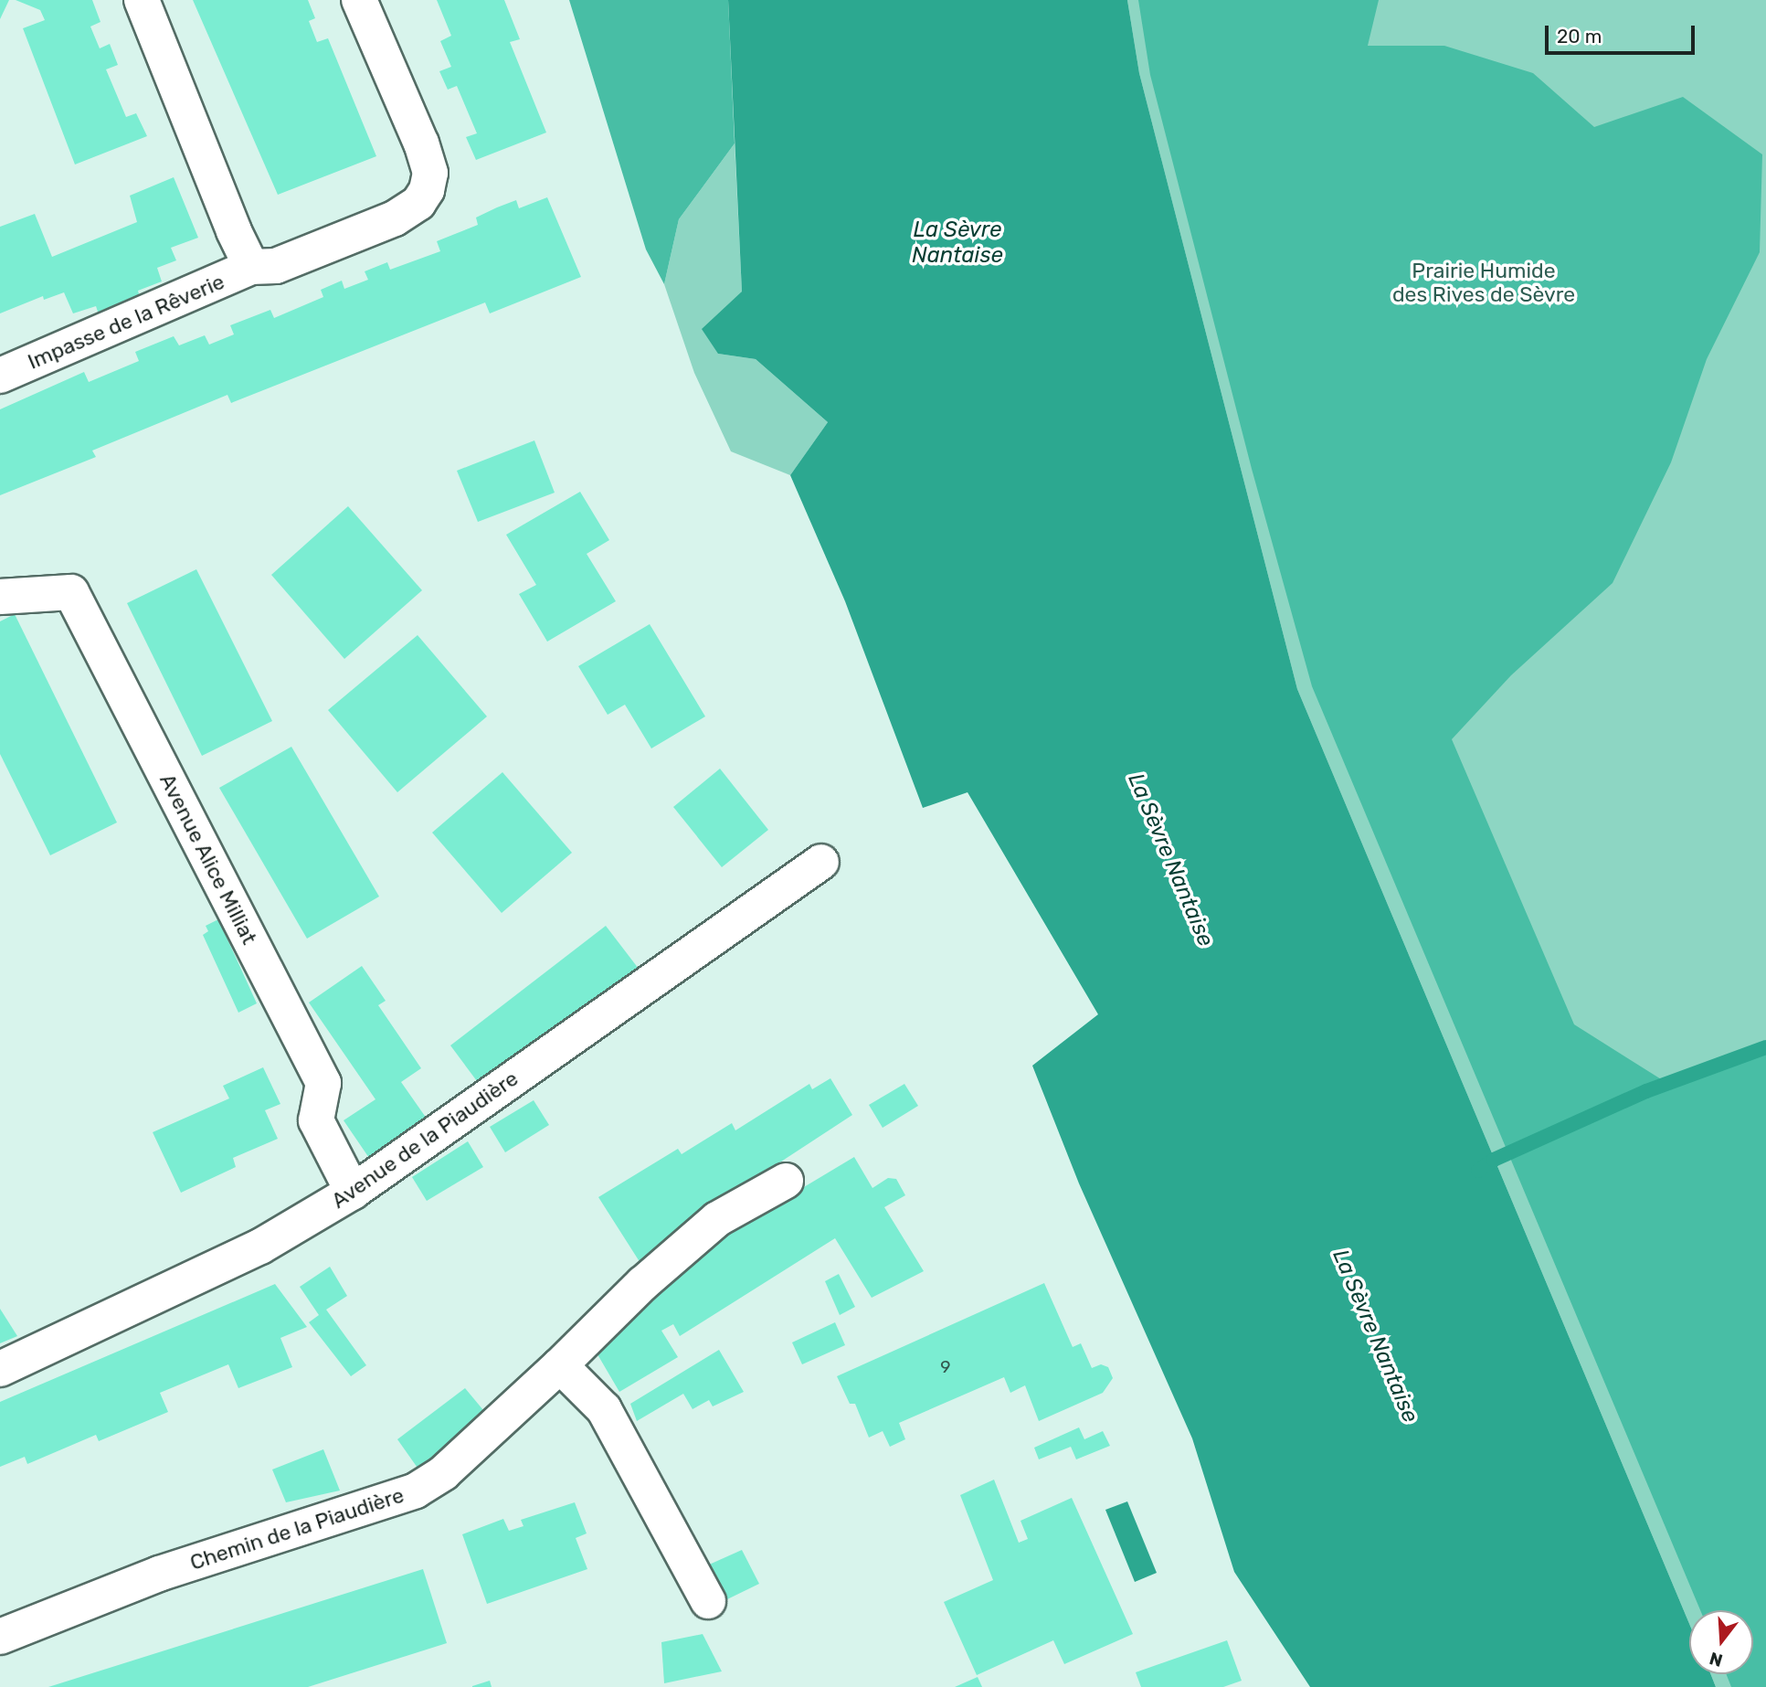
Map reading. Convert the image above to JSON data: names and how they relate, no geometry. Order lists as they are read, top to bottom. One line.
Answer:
{"streets":{"street":["Impasse de la Rêverie","Avenue Alice Milliat","Avenue de la Piaudière","Chemin de la Piaudière"]},"crossings":[["Avenue Alice Milliat","Avenue de la Piaudière"]],"water":["La Sèvre Nantaise"],"parks":["Prairie Humide des Rives de Sèvre"],"house_numbers":["9"],"scale_bar":"20 m","north":"bottom"}
